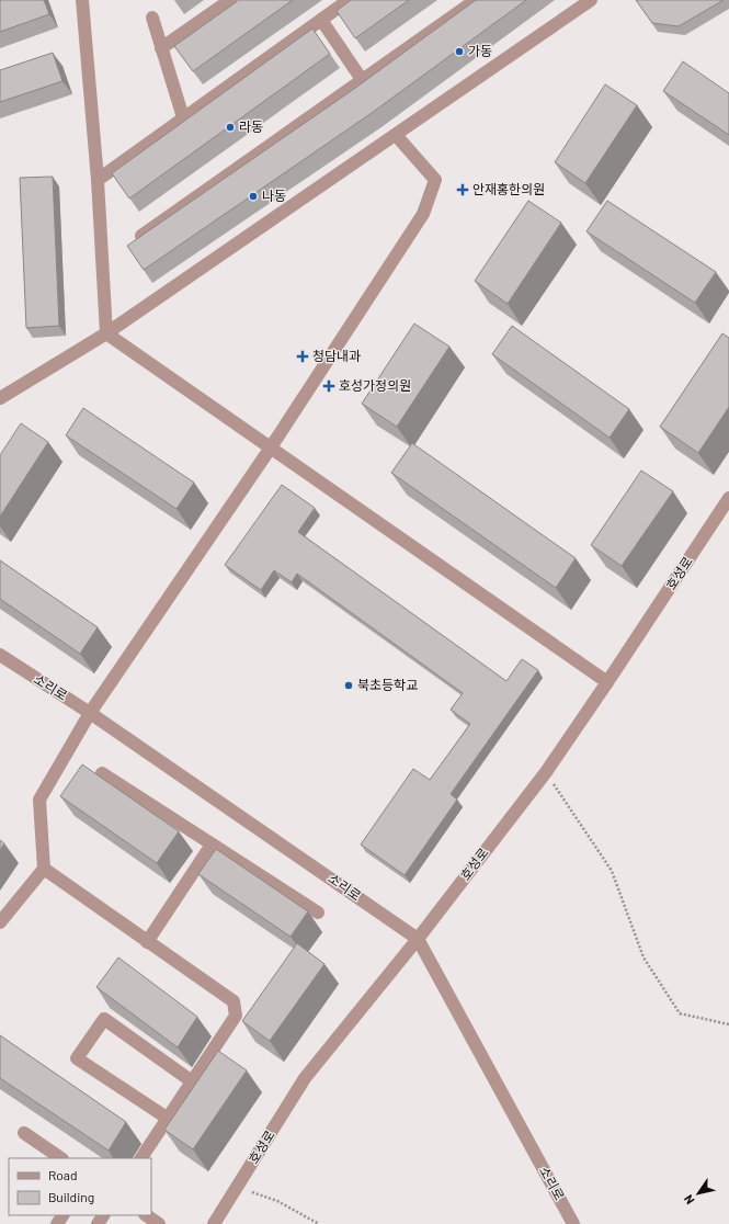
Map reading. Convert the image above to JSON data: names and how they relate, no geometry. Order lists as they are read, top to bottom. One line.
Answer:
{"streets":{"street":["호성로","소리로"]},"crossings":[["호성로","소리로"]],"places":{"other":["가동","라동","나동","북초등학교"],"health":["안재홍한의원","청담내과","호성가정의원"]},"legend":["Road","Building"],"north":"bottom left"}
